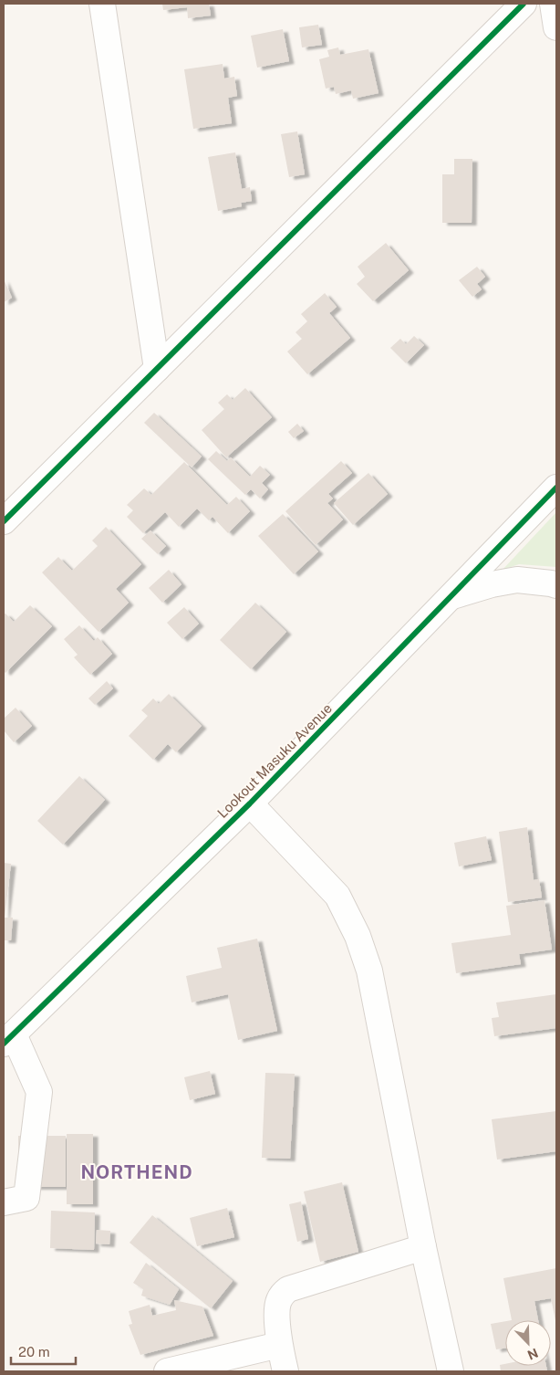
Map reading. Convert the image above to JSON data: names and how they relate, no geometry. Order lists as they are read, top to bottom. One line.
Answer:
{"streets":{"street":["Lookout Masuku Avenue"]},"districts":["NORTHEND"],"scale_bar":"20 m","north":"bottom right"}
